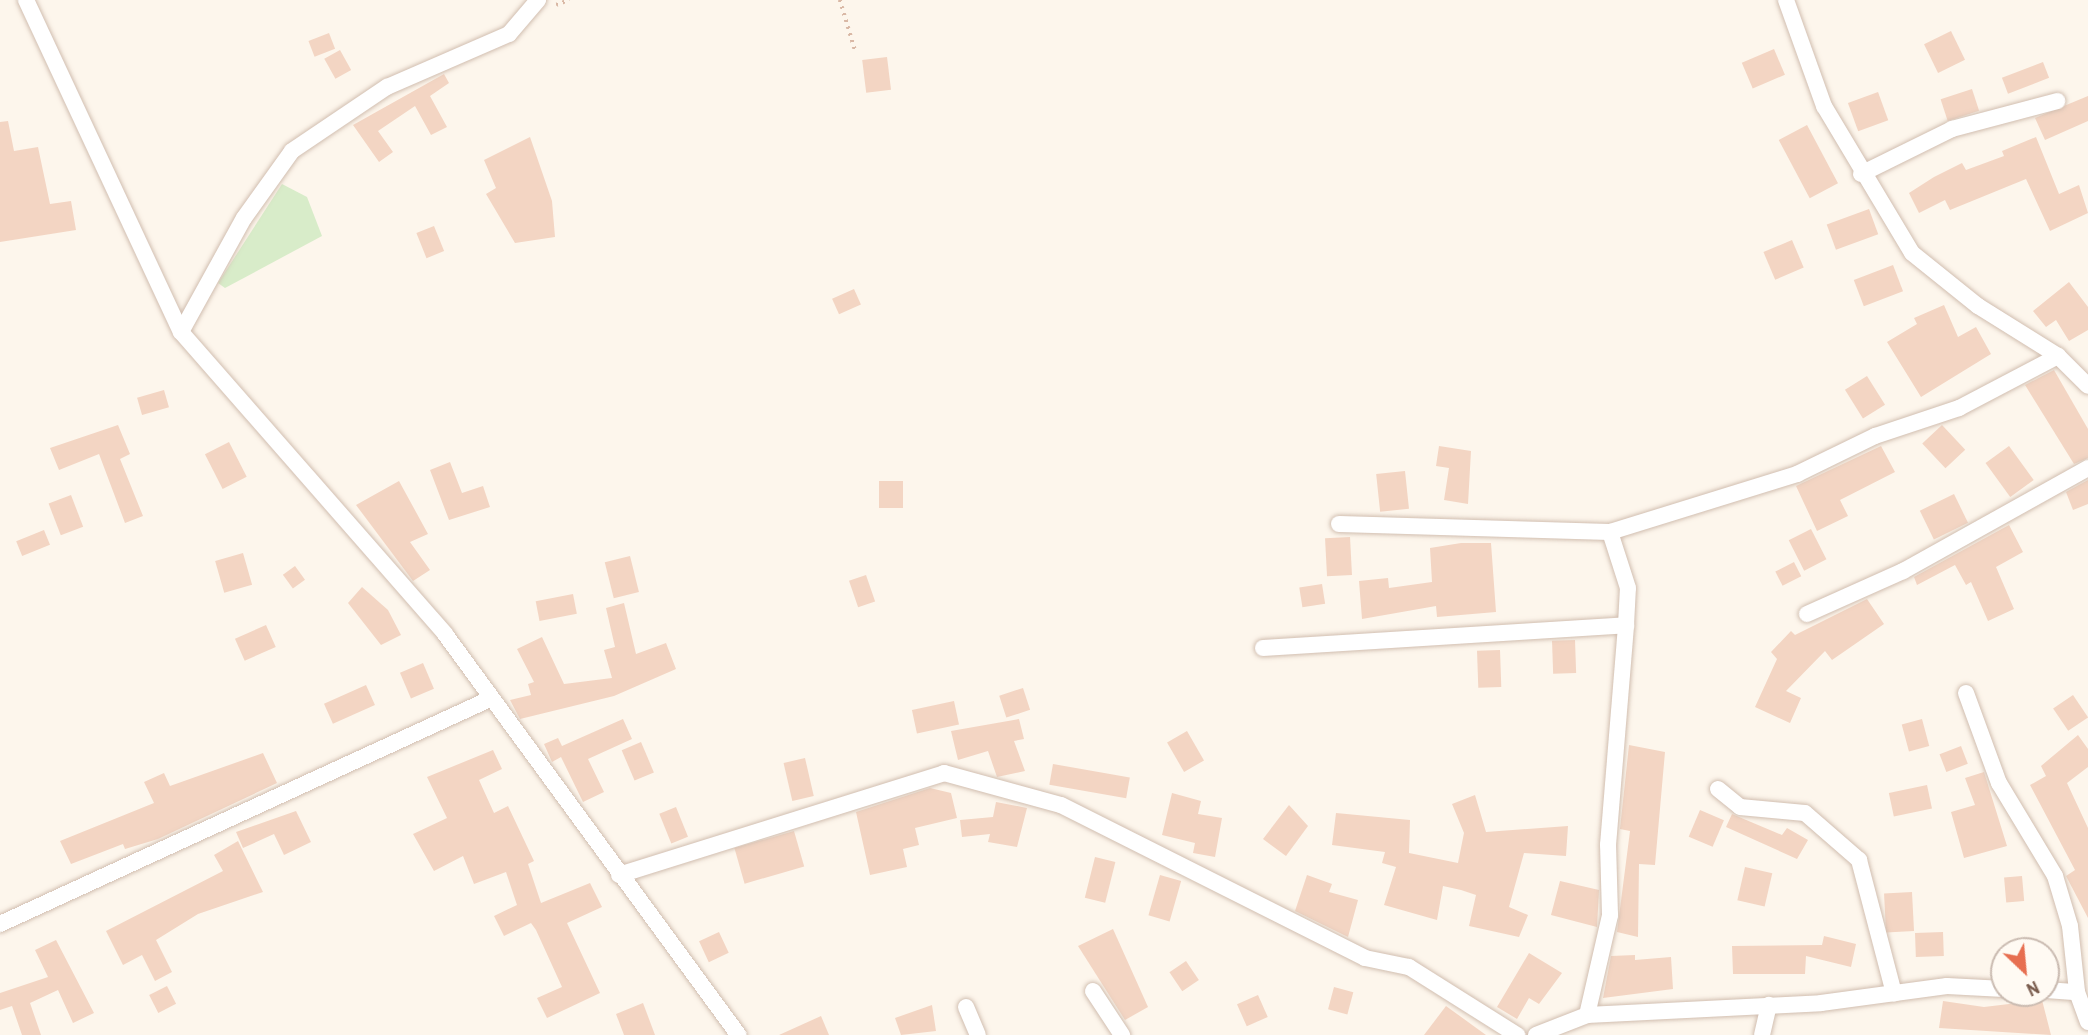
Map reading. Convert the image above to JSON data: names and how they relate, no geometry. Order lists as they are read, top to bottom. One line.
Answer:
{"north":"bottom right"}
